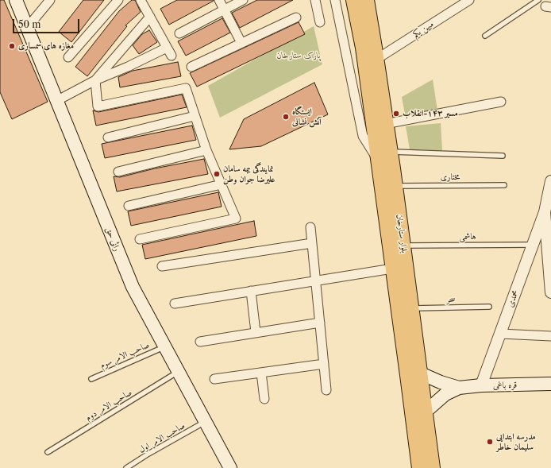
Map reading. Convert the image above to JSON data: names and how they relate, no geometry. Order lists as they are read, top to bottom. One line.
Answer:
{"streets":{"main road":["بلوار ستارخان","راثی حق","قره باغی"],"street":["میهن یکم","محمدی"],"lane":["مختاری","هاشمی","سحر","صاحب الامر سوم","صاحب الامر دوم","صاحب الامر اول"]},"crossings":[["میهن یکم","بلوار ستارخان"],["مختاری","بلوار ستارخان"],["بلوار ستارخان","هاشمی"],["بلوار ستارخان","سحر"],["بلوار ستارخان","قره باغی"],["هاشمی","محمدی"],["راثی حق","صاحب الامر سوم"],["راثی حق","صاحب الامر دوم"],["راثی حق","صاحب الامر اول"],["محمدی","قره باغی"]],"parks":["پارک ستارخان"],"places":["مغازه های سمساری","مسیر ۱۴۳-انقلاب","ایستگاه آتش نشانی","نمایندگی بیمه سامان علیرضا جوان وطن","مدرسه ابتدایی سلیمان خاطر"],"scale_bar":"50 m"}
